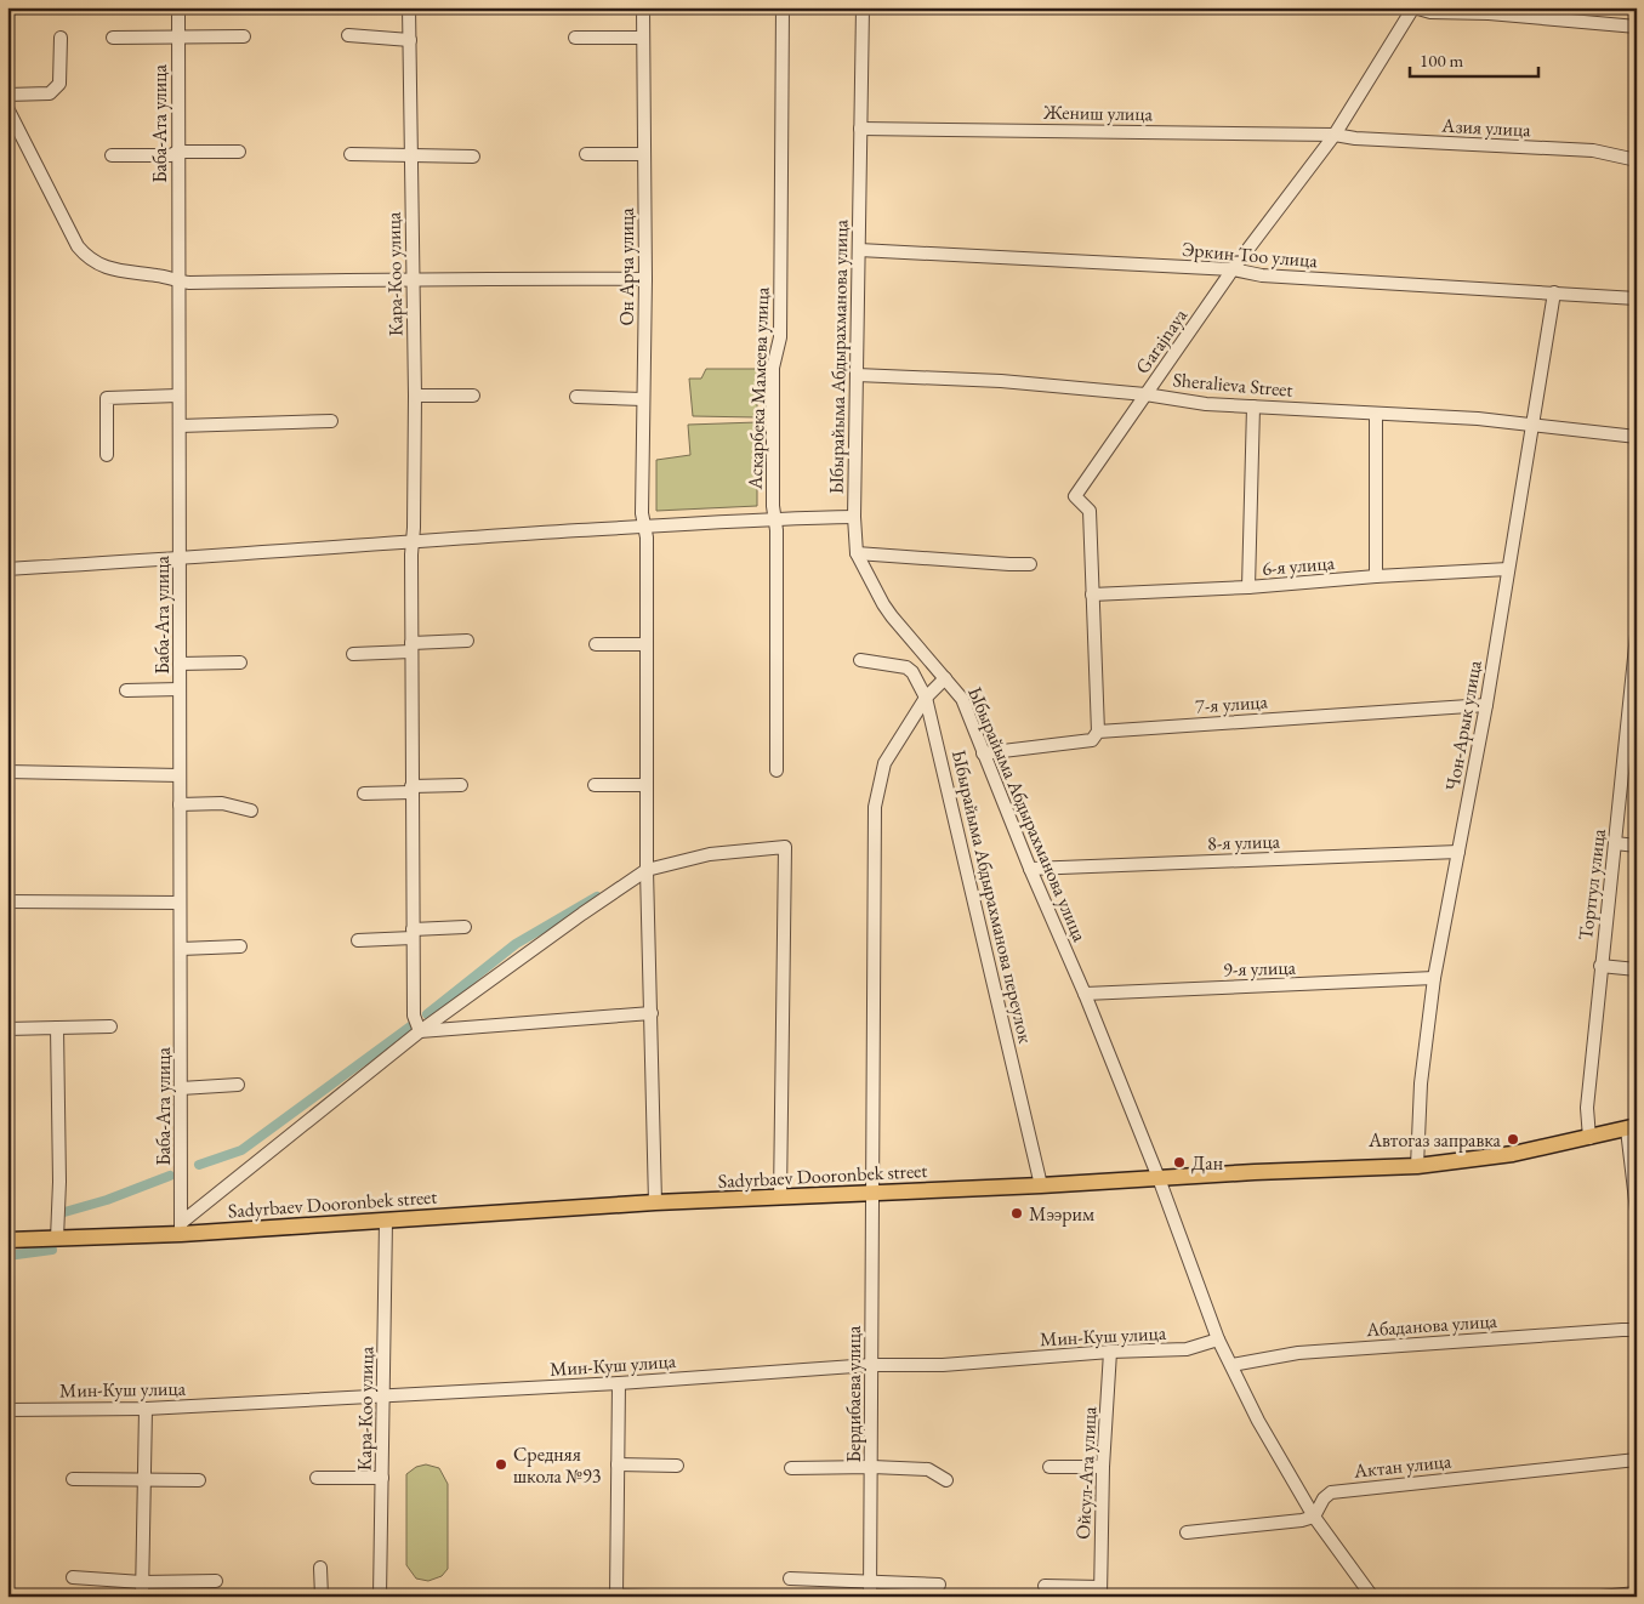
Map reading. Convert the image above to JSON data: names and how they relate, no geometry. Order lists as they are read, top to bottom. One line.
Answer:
{"streets":{"main road":["Sadyrbaev Dooronbek street"],"street":["Жениш улица","Баба-Ата улица","Азия улица","Эркин-Тоо улица","Он Арча улица","Кара-Коо улица","Garajnaya","Ыбырайыма Абдырахманова улица","Sheralieva Street","Аскарбека Мамеева улица","6-я улица","7-я улица","Чон-Арык улица","8-я улица","Тортгул улица","Ыбырайыма Абдырахманова переулок","9-я улица","Абаданова улица","Мин-Куш улица","Бердибаева улица","Актан улица","Ойсул-Ата улица"]},"crossings":[["Жениш улица","Азия улица"],["Жениш улица","Garajnaya"],["Жениш улица","Ыбырайыма Абдырахманова улица"],["Баба-Ата улица","Sadyrbaev Dooronbek street"],["Азия улица","Garajnaya"],["Эркин-Тоо улица","Garajnaya"],["Эркин-Тоо улица","Ыбырайыма Абдырахманова улица"],["Эркин-Тоо улица","Чон-Арык улица"],["Он Арча улица","Sadyrbaev Dooronbek street"],["Кара-Коо улица","Sadyrbaev Dooronbek street"],["Кара-Коо улица","Мин-Куш улица"],["Garajnaya","Sheralieva Street"],["Garajnaya","6-я улица"],["Garajnaya","7-я улица"],["Ыбырайыма Абдырахманова улица","Sheralieva Street"],["Ыбырайыма Абдырахманова улица","7-я улица"],["Ыбырайыма Абдырахманова улица","8-я улица"],["Ыбырайыма Абдырахманова улица","9-я улица"],["Ыбырайыма Абдырахманова улица","Sadyrbaev Dooronbek street"],["Ыбырайыма Абдырахманова улица","Абаданова улица"],["Ыбырайыма Абдырахманова улица","Мин-Куш улица"],["Ыбырайыма Абдырахманова улица","Бердибаева улица"],["Ыбырайыма Абдырахманова улица","Актан улица"],["Sheralieva Street","Чон-Арык улица"],["6-я улица","Чон-Арык улица"],["7-я улица","Чон-Арык улица"],["Чон-Арык улица","8-я улица"],["Чон-Арык улица","9-я улица"],["Чон-Арык улица","Sadyrbaev Dooronbek street"],["Тортгул улица","Sadyrbaev Dooronbek street"],["Ыбырайыма Абдырахманова переулок","Sadyrbaev Dooronbek street"],["Ыбырайыма Абдырахманова переулок","Бердибаева улица"],["Sadyrbaev Dooronbek street","Бердибаева улица"],["Мин-Куш улица","Бердибаева улица"],["Мин-Куш улица","Ойсул-Ата улица"]],"places":["Автогаз заправка","Дан","Мээрим","Средняя школа №93"],"scale_bar":"100 m"}
